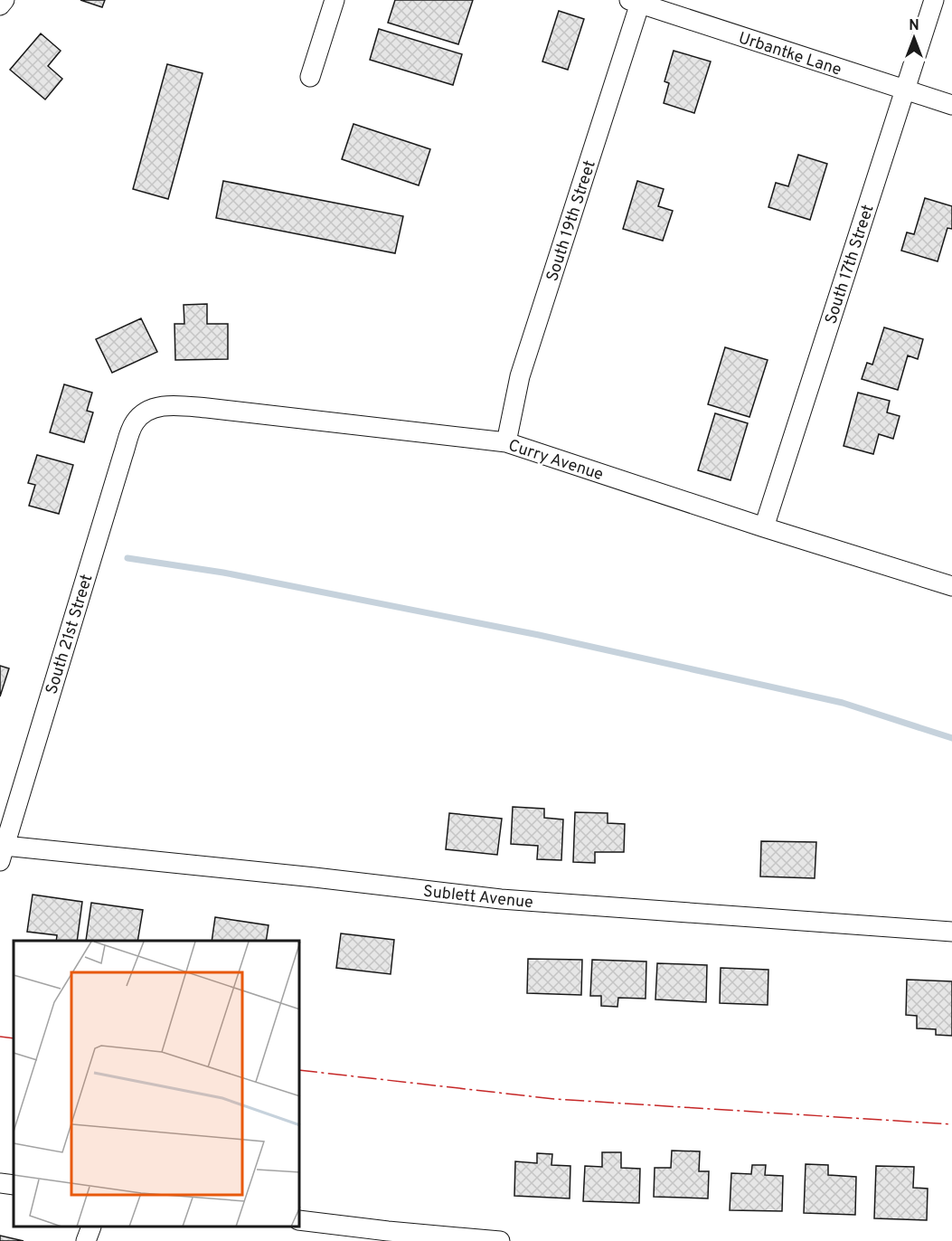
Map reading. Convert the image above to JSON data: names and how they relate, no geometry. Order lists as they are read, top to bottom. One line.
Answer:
{"streets":{"street":["Urbantke Lane","South 19th Street","South 17th Street","Curry Avenue","South 21st Street","Sublett Avenue"]},"crossings":[["Urbantke Lane","South 19th Street"],["Urbantke Lane","South 17th Street"],["South 19th Street","Curry Avenue"],["South 17th Street","Curry Avenue"],["Curry Avenue","South 21st Street"],["South 21st Street","Sublett Avenue"]],"north":"top"}
